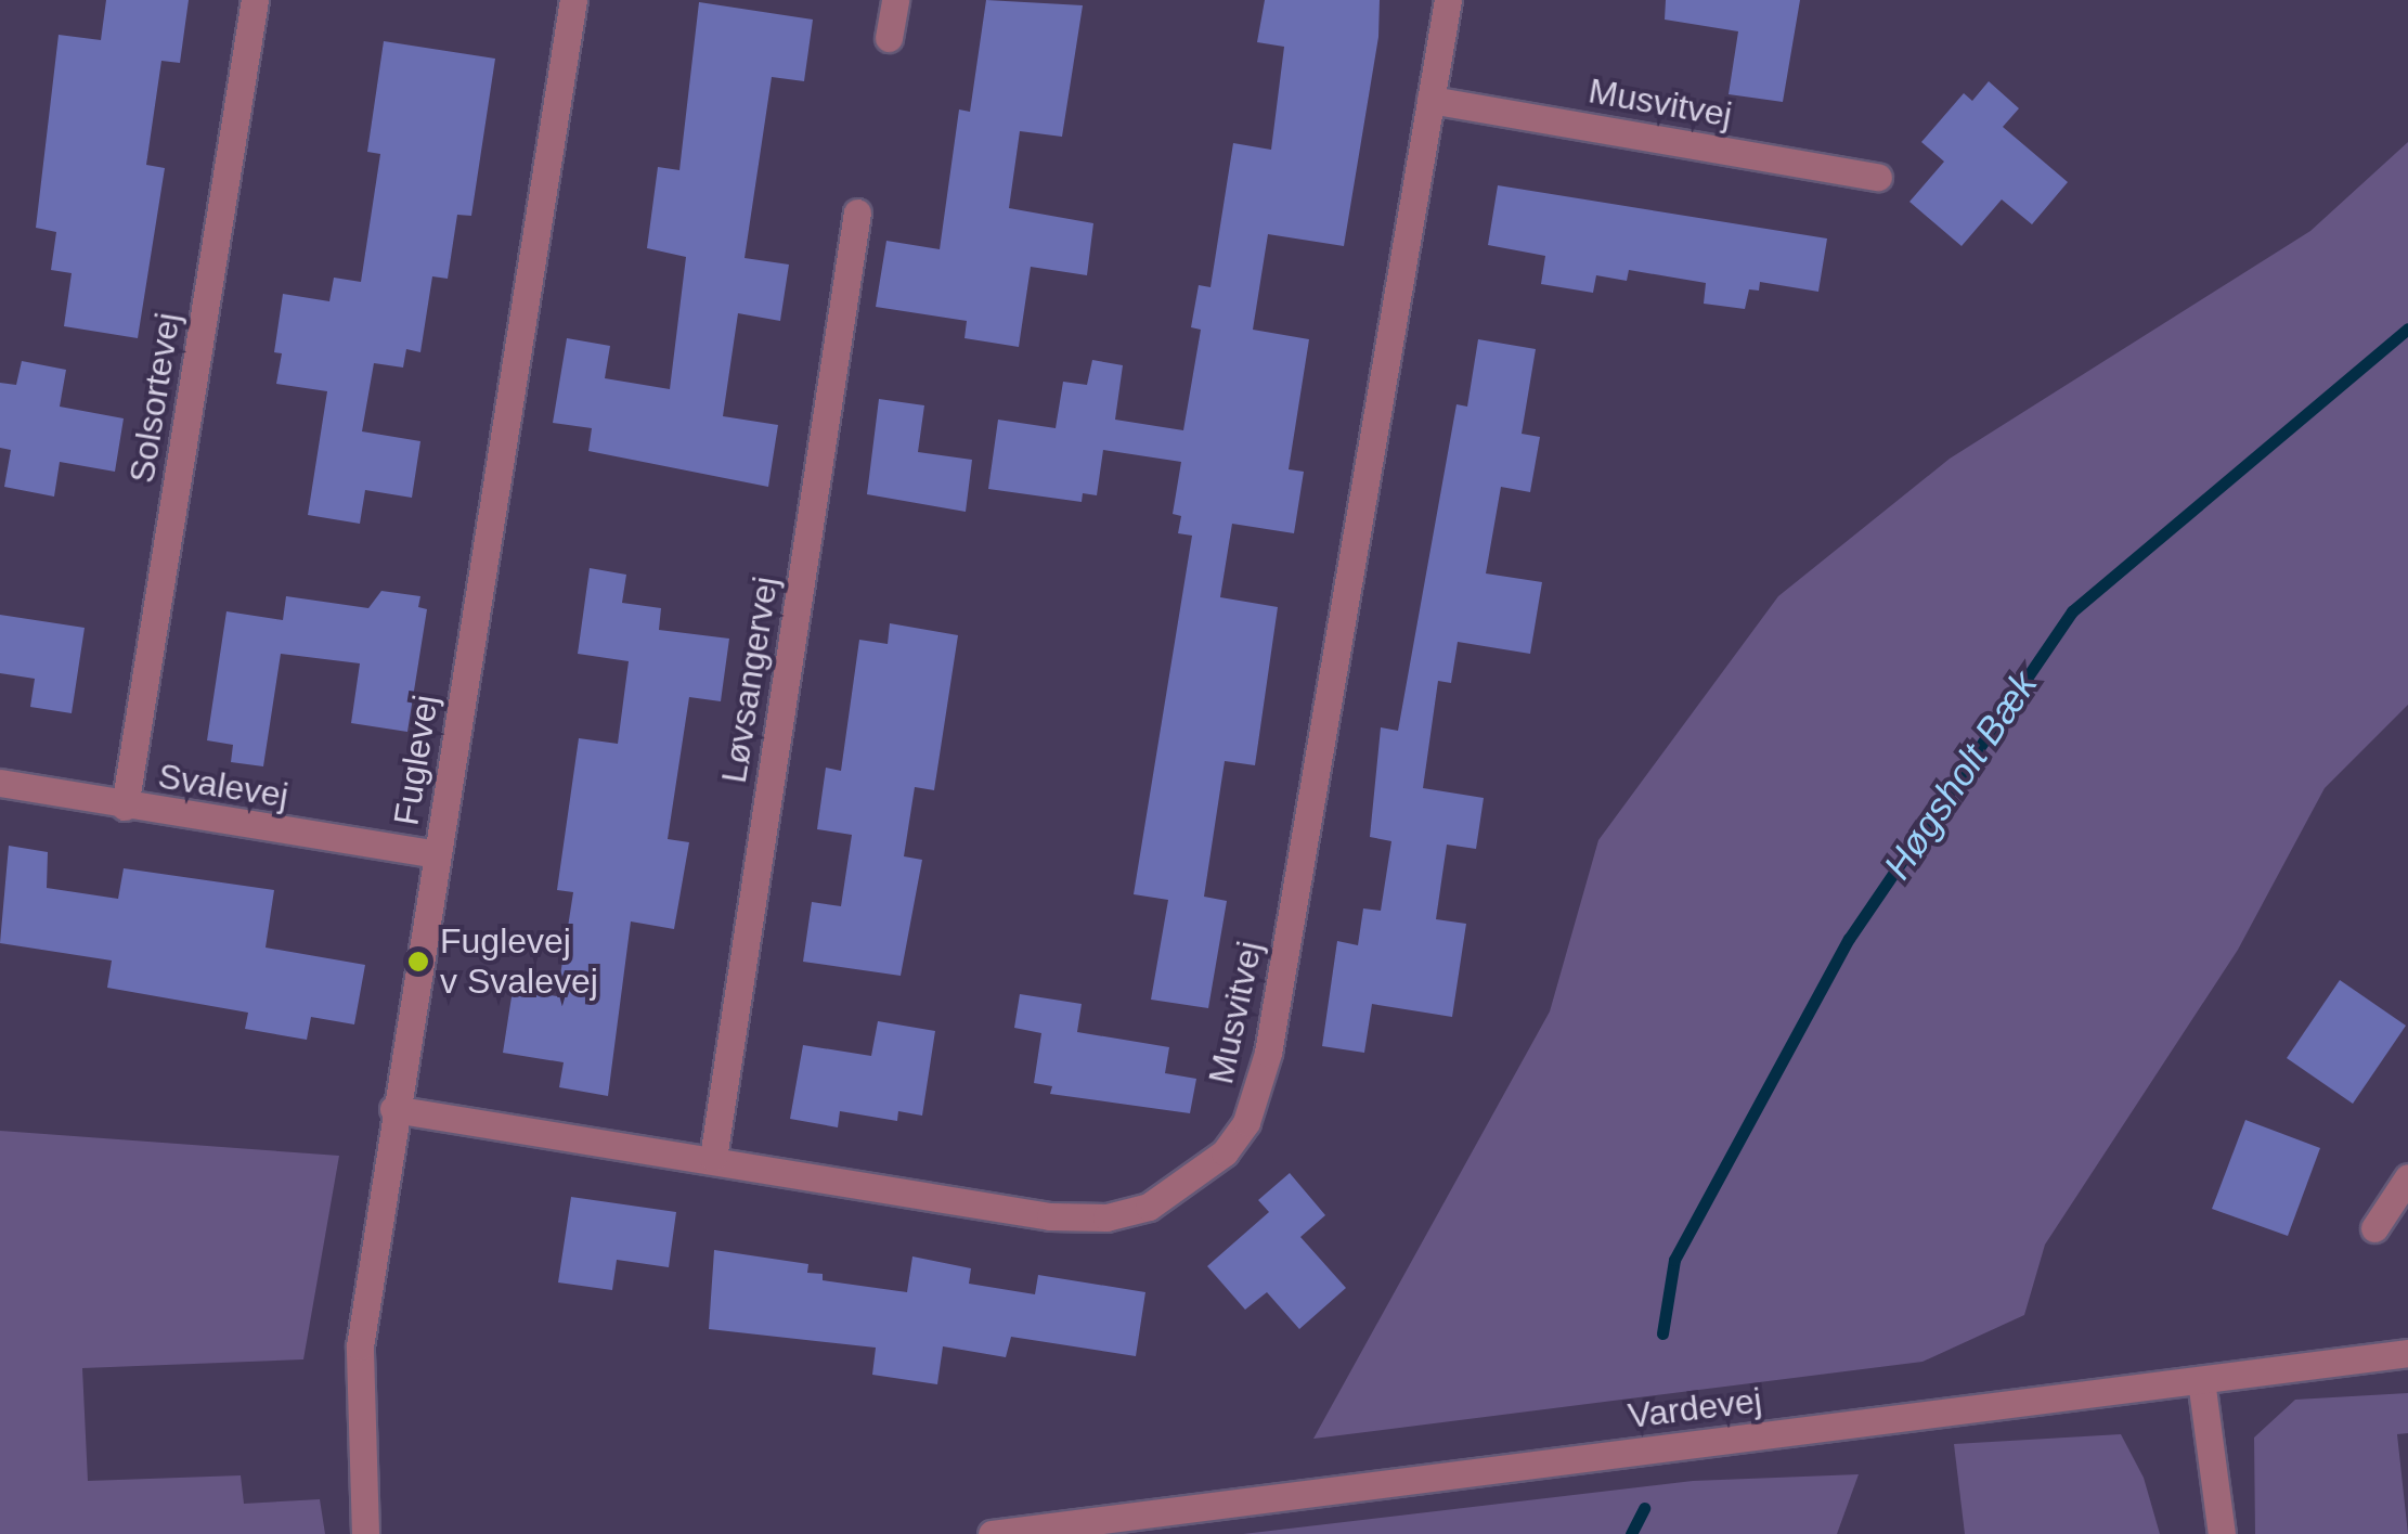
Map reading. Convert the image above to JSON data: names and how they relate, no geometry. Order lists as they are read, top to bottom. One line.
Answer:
{"streets":{"street":["Musvitvej","Solsortevej","Løvsangervej","Fuglevej","Svalevej","Vardevej"]},"crossings":[["Musvitvej","Løvsangervej"],["Musvitvej","Fuglevej"],["Solsortevej","Svalevej"],["Fuglevej","Svalevej"]],"water":["Høgsholt Bæk"],"places":["Fuglevej v Svalevej"]}
